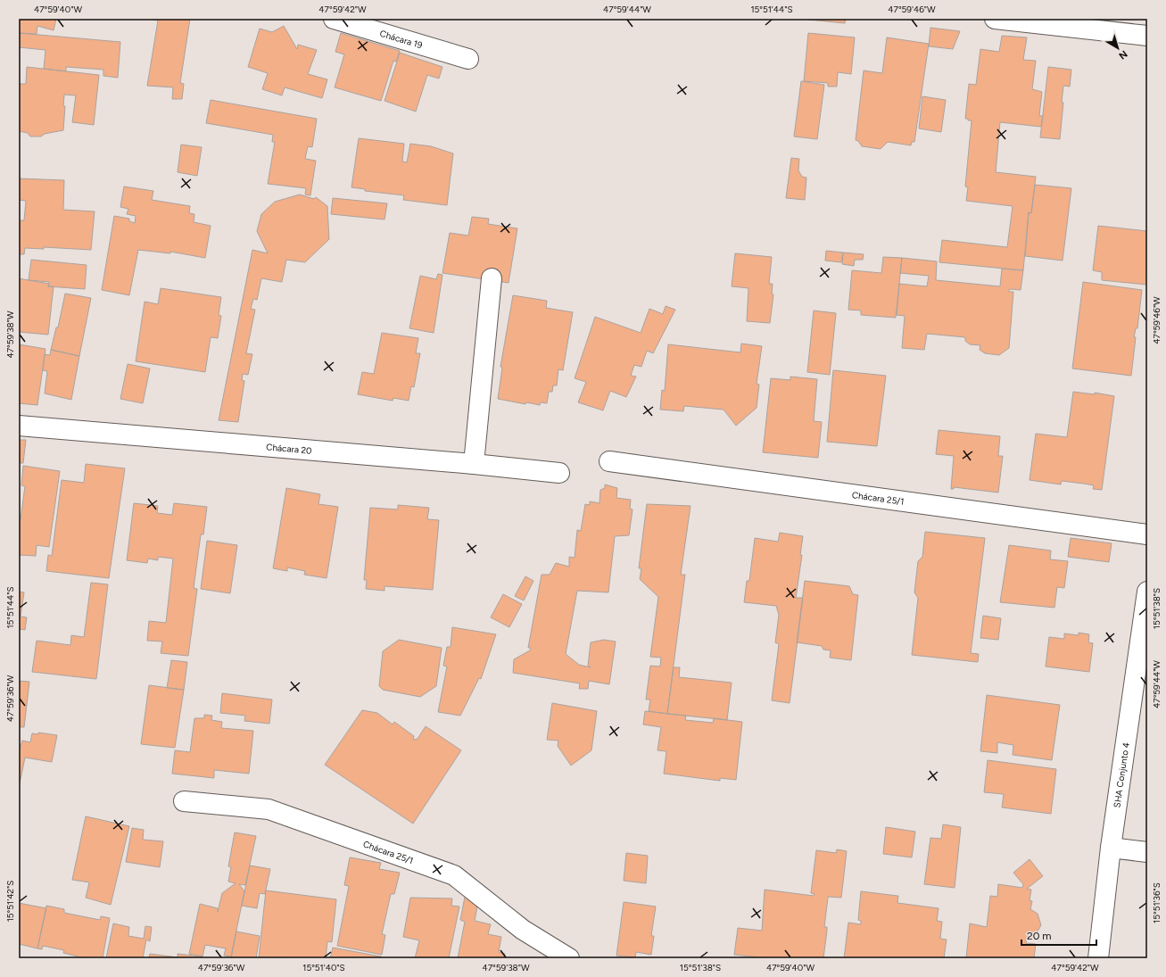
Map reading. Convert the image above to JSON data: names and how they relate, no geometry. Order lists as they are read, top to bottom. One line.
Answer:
{"streets":{"street":["Chácara 19","Chácara 20","Chácara 25/1","SHA Conjunto 4"]},"scale_bar":"20 m","north":"bottom right","coordinates":["47°59'40\"W","47°59'42\"W","47°59'44\"W","15°51'44\"S","47°59'46\"W","47°59'38\"W","15°51'38\"S","47°59'36\"W","15°51'42\"S","15°51'36\"S","15°51'40\"S"]}
